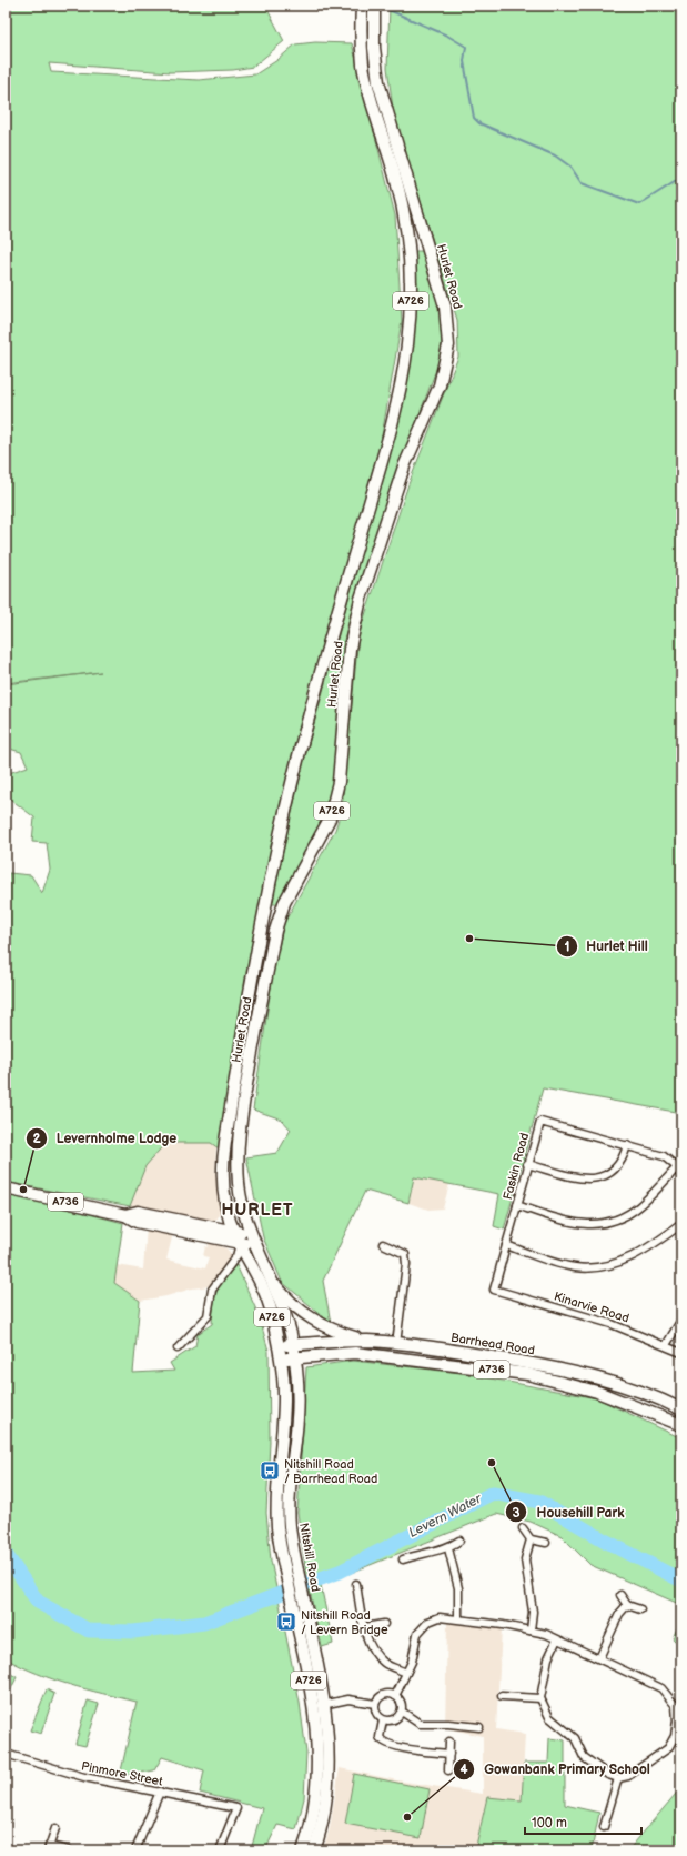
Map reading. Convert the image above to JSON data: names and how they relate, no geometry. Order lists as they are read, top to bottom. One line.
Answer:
{"streets":{"main road":["Hurlet Road","A726","A736","Barrhead Road","Nitshill Road"],"street":["Faskin Road","Kinarvie Road","Pinmore Street"]},"crossings":[["Hurlet Road","A726"],["Hurlet Road","A736"],["Hurlet Road","Barrhead Road"],["Hurlet Road","Nitshill Road"],["A726","Barrhead Road"],["A726","Nitshill Road"],["Faskin Road","Kinarvie Road"],["A736","Barrhead Road"],["Barrhead Road","Nitshill Road"]],"districts":["HURLET"],"water":["Levern Water"],"places":{"other":["Hurlet Hill","Levernholme Lodge","Househill Park","Gowanbank Primary School"],"bus stop":["Nitshill Road / Barrhead Road","Nitshill Road / Levern Bridge"]},"scale_bar":"100 m"}
